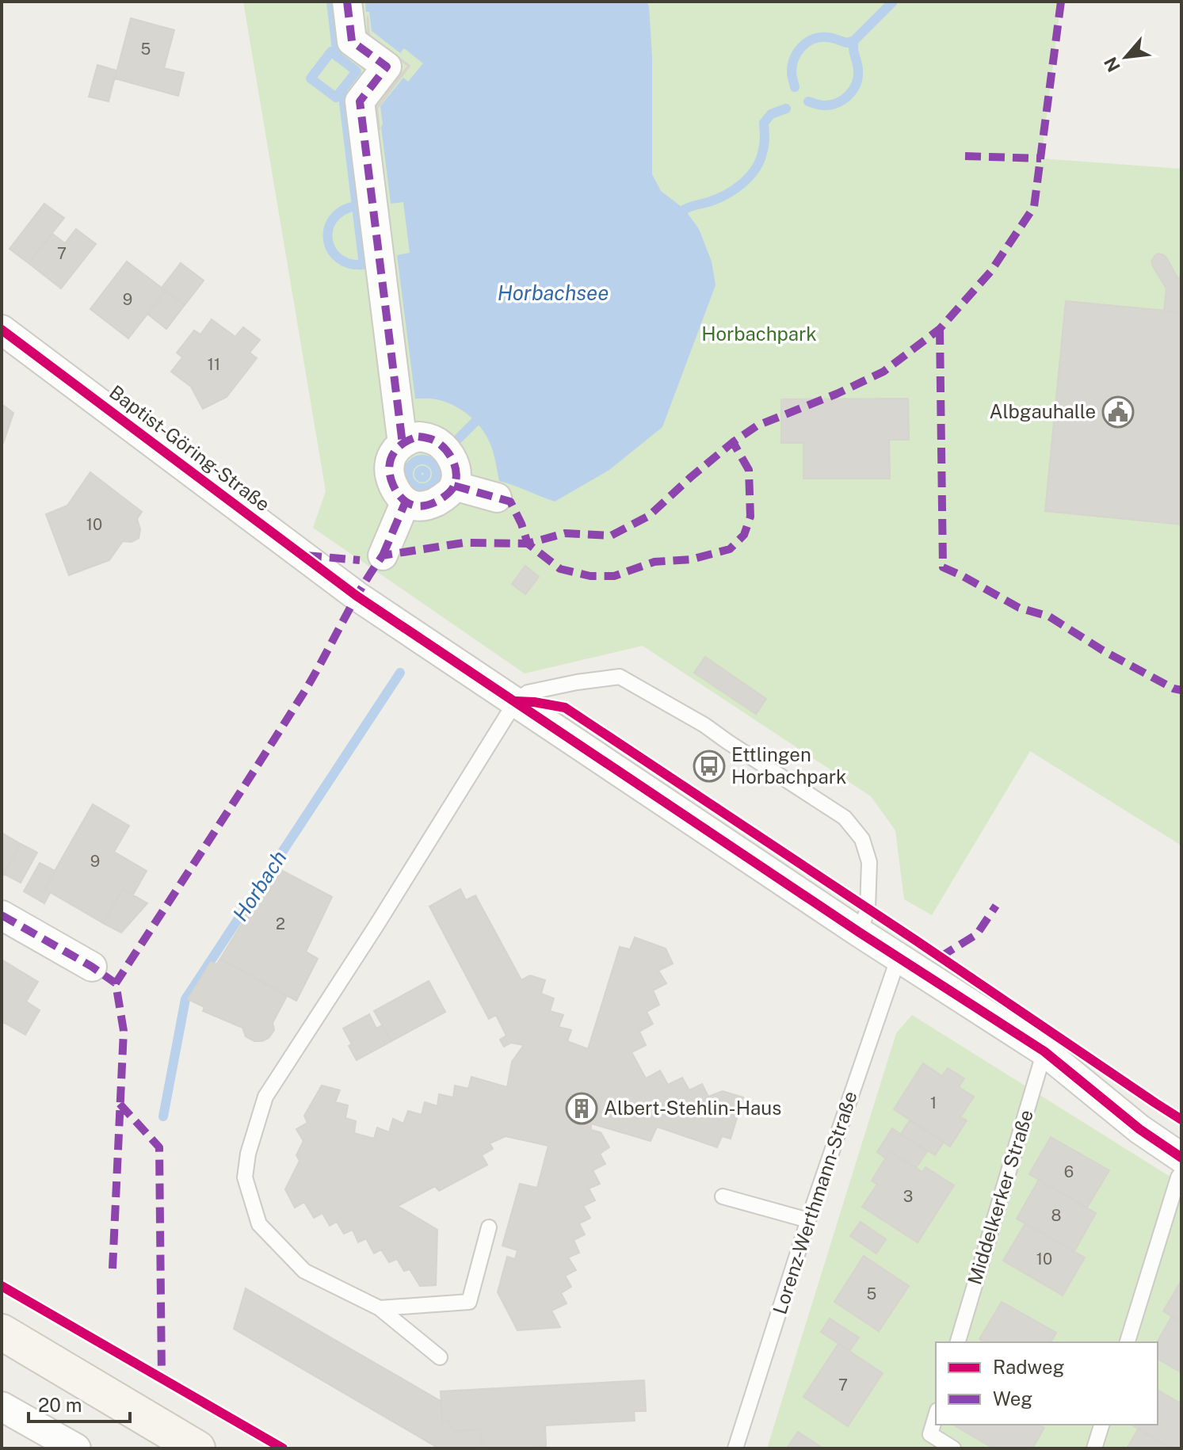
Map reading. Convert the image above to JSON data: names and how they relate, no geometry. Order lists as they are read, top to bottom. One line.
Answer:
{"streets":{"street":["Baptist-Göring-Straße"],"lane":["Middelkerker Straße","Lorenz-Werthmann-Straße"]},"water":["Horbachsee","Horbach"],"parks":["Horbachpark"],"places":{"public building":["Albgauhalle"],"bus stop":["Ettlingen Horbachpark"],"building":["Albert-Stehlin-Haus"]},"house_numbers":["5","7","9","11","10","9","2","1","6","3","8","10","5","7"],"legend":["Radweg","Weg"],"scale_bar":"20 m","north":"bottom left"}
